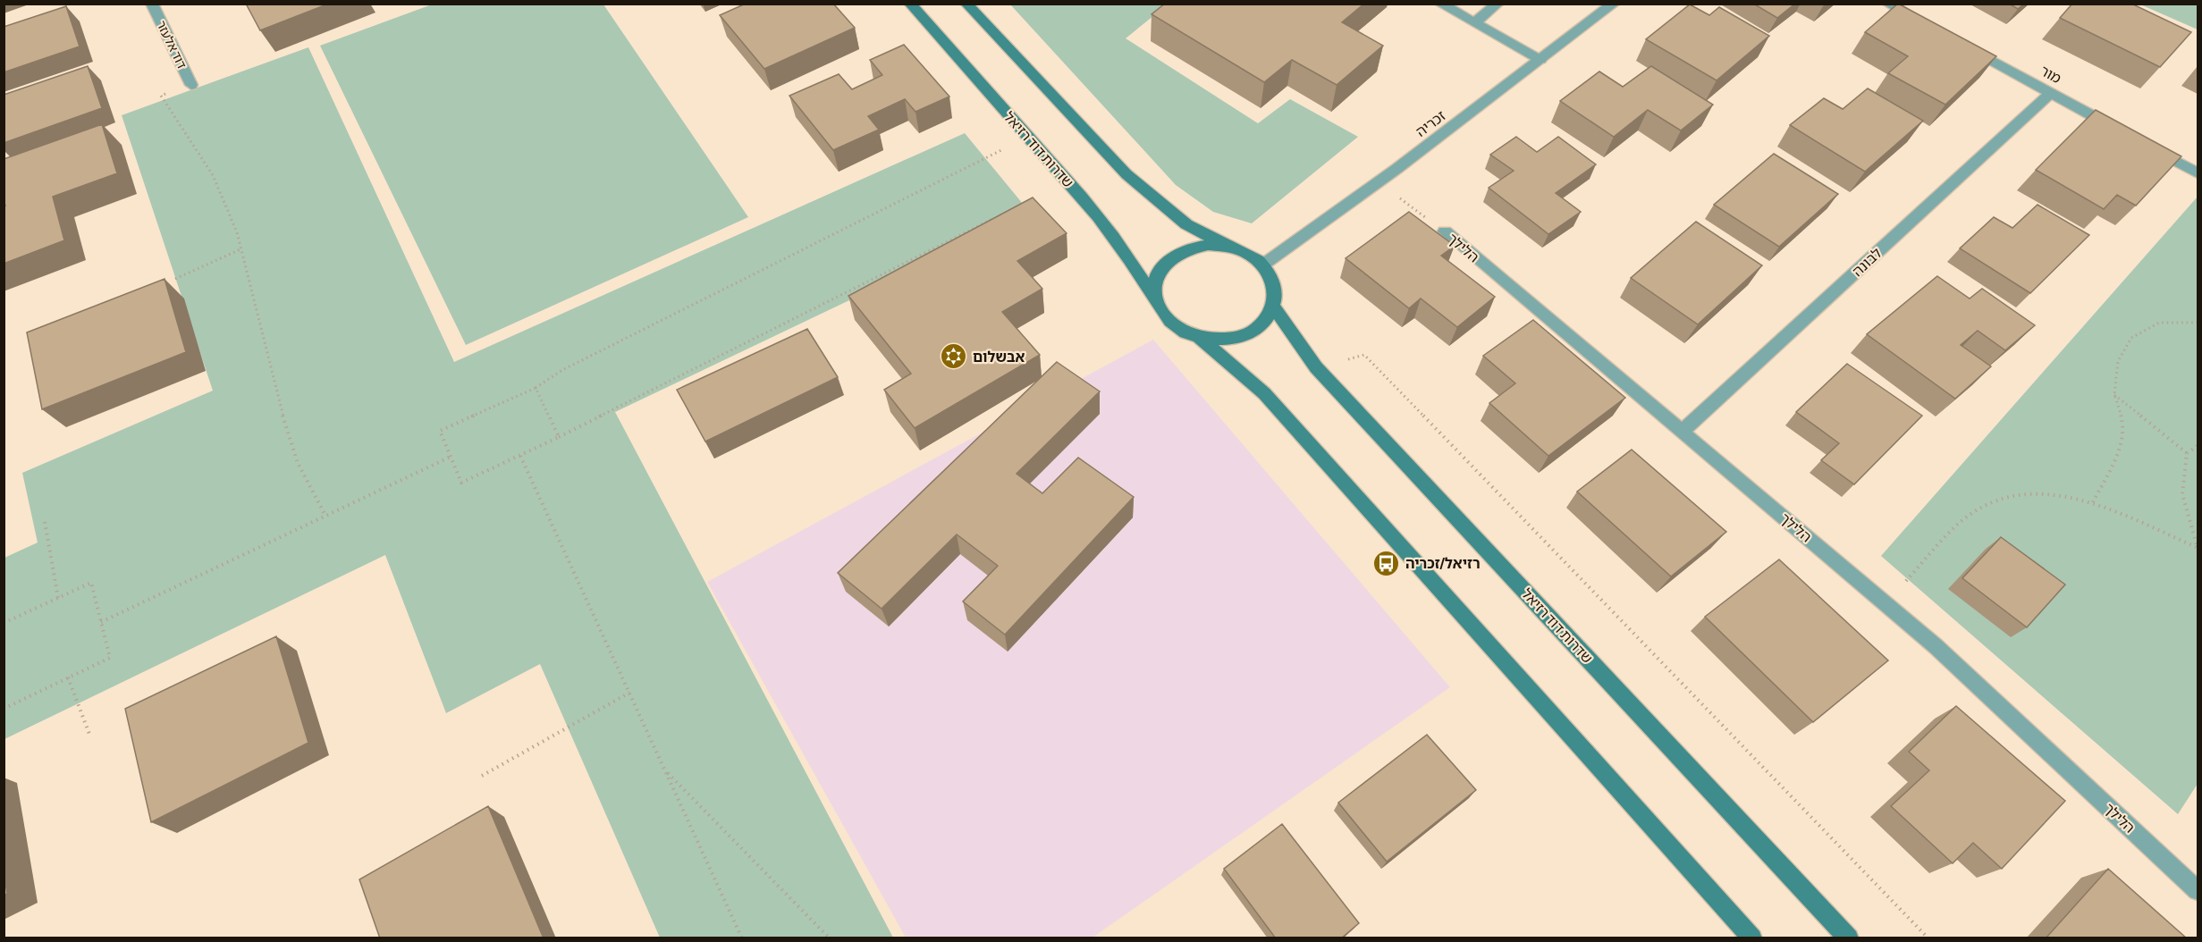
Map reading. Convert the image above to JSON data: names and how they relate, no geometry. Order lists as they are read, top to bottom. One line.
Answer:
{"streets":{"main road":["שדרות דוד רזיאל"],"street":["דוד אלעזר","מור","זכריה","הלילך","לבונה"]},"crossings":[["מור","לבונה"],["זכריה","שדרות דוד רזיאל"],["זכריה","הלילך"],["הלילך","לבונה"]],"places":{"synagogue":["אבשלום"],"bus stop":["רזיאל/זכריה"]}}
